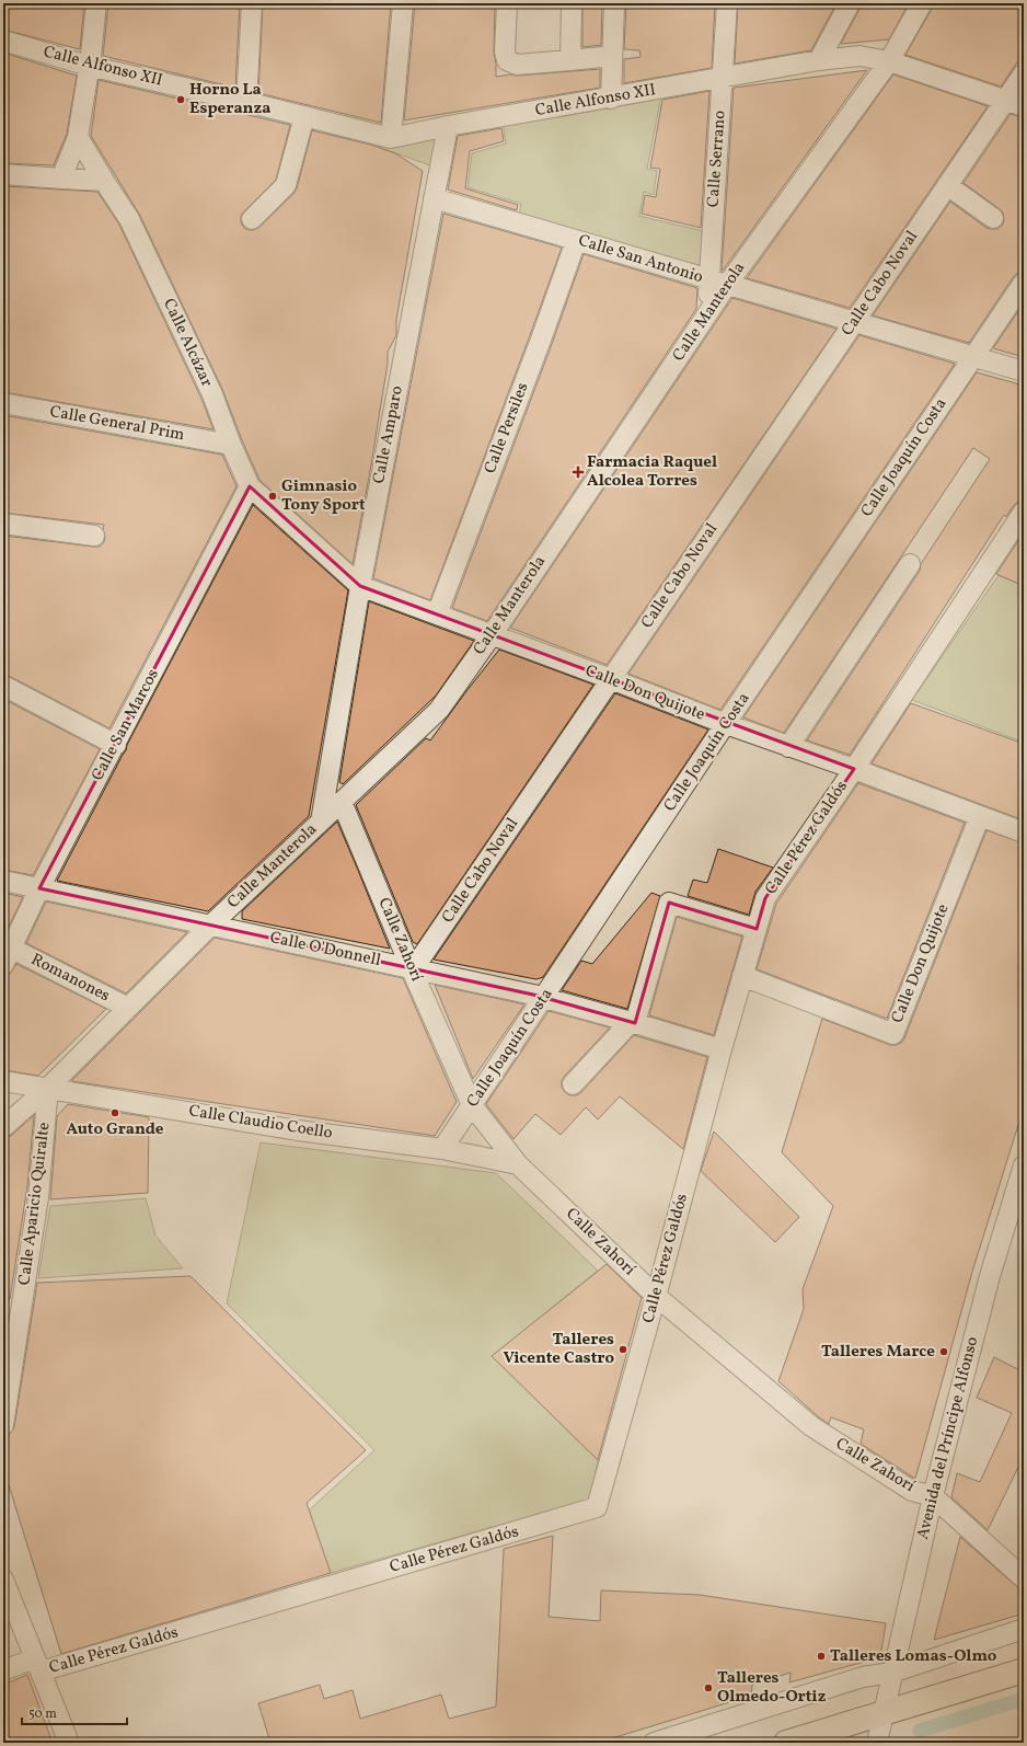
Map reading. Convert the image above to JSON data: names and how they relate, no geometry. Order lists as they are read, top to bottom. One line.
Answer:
{"streets":{"street":["Calle Alfonso XII","Calle Serrano","Calle San Antonio","Calle Cabo Noval","Calle Manterola","Calle Alcázar","Calle General Prim","Calle Persiles","Calle Amparo","Calle Joaquín Costa","Calle Don Quijote","Calle San Marcos","Calle Pérez Galdós","Calle Zahorí","Calle O'Donnell","Romanones","Calle Claudio Coello","Calle Aparicio Quiralte","Avenida del Príncipe Alfonso"]},"crossings":[["Calle Alfonso XII","Calle Serrano"],["Calle Alfonso XII","Calle Cabo Noval"],["Calle Alfonso XII","Calle Manterola"],["Calle Alfonso XII","Calle Amparo"],["Calle Serrano","Calle San Antonio"],["Calle Serrano","Calle Manterola"],["Calle San Antonio","Calle Cabo Noval"],["Calle San Antonio","Calle Manterola"],["Calle San Antonio","Calle Persiles"],["Calle San Antonio","Calle Amparo"],["Calle San Antonio","Calle Joaquín Costa"],["Calle Cabo Noval","Calle Don Quijote"],["Calle Cabo Noval","Calle Zahorí"],["Calle Cabo Noval","Calle O'Donnell"],["Calle Manterola","Calle Amparo"],["Calle Manterola","Calle Don Quijote"],["Calle Manterola","Calle Zahorí"],["Calle Manterola","Calle O'Donnell"],["Calle Manterola","Romanones"],["Calle Manterola","Calle Claudio Coello"],["Calle Manterola","Calle Aparicio Quiralte"],["Calle Alcázar","Calle General Prim"],["Calle Alcázar","Calle Amparo"],["Calle Alcázar","Calle Don Quijote"],["Calle Alcázar","Calle San Marcos"],["Calle Persiles","Calle Don Quijote"],["Calle Amparo","Calle Don Quijote"],["Calle Joaquín Costa","Calle Don Quijote"],["Calle Joaquín Costa","Calle Zahorí"],["Calle Joaquín Costa","Calle O'Donnell"],["Calle Joaquín Costa","Calle Claudio Coello"],["Calle Don Quijote","Calle Pérez Galdós"],["Calle San Marcos","Calle O'Donnell"],["Calle San Marcos","Romanones"],["Calle Pérez Galdós","Calle Zahorí"],["Calle Pérez Galdós","Calle O'Donnell"],["Calle Zahorí","Calle O'Donnell"],["Calle Zahorí","Calle Claudio Coello"],["Calle Zahorí","Avenida del Príncipe Alfonso"],["Calle Claudio Coello","Calle Aparicio Quiralte"]],"places":{"other":["Horno La Esperanza","Gimnasio Tony Sport","Auto Grande","Talleres Vicente Castro","Talleres Marce","Talleres Lomas-Olmo","Talleres Olmedo-Ortiz"],"health":["Farmacia Raquel Alcolea Torres"]},"scale_bar":"50 m"}
